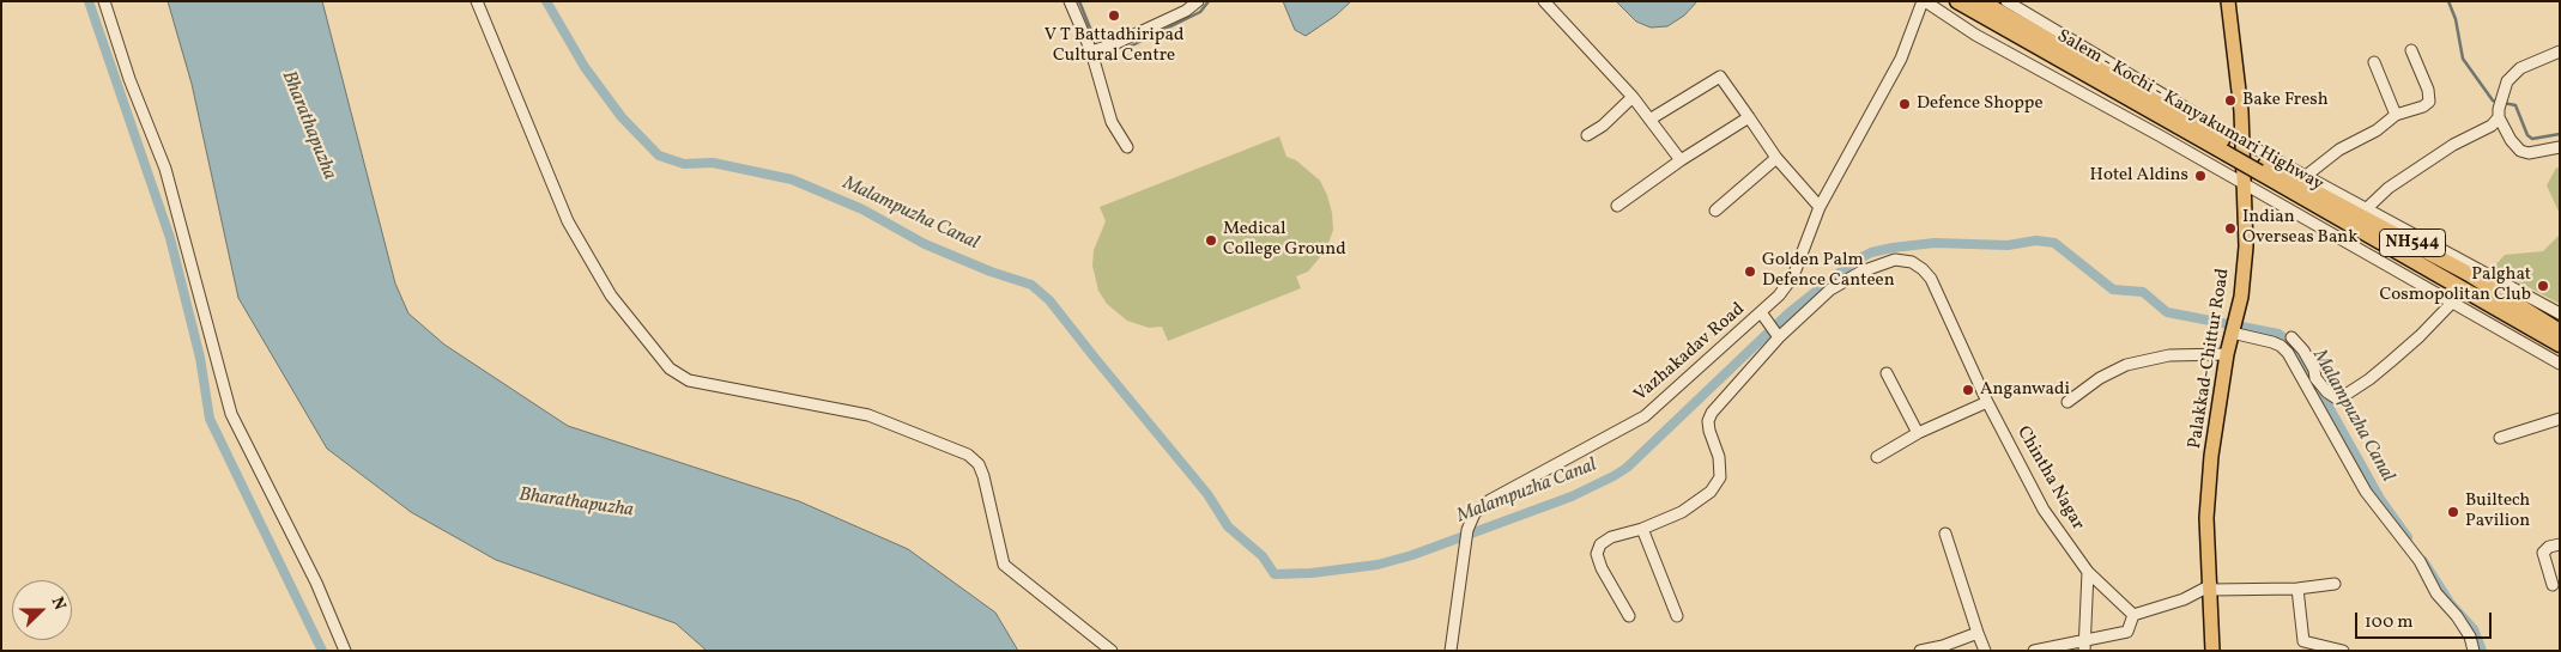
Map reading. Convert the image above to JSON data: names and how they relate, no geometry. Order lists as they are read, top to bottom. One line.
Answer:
{"streets":{"highway":["Salem - Kochi - Kanyakumari Highway","NH544"],"main road":["Palakkad-Chittur Road"],"street":["Vazhakadav Road","Chintha Nagar"]},"crossings":[["Salem - Kochi - Kanyakumari Highway","Palakkad-Chittur Road"]],"water":["Bharathapuzha","Malampuzha Canal"],"places":["V T Battadhiripad Cultural Centre","Bake Fresh","Defence Shoppe","Hotel Aldins","Indian Overseas Bank","Medical College Ground","Golden Palm Defence Canteen","Palghat Cosmopolitan Club","Anganwadi","Builtech Pavilion"],"scale_bar":"100 m","north":"right"}
